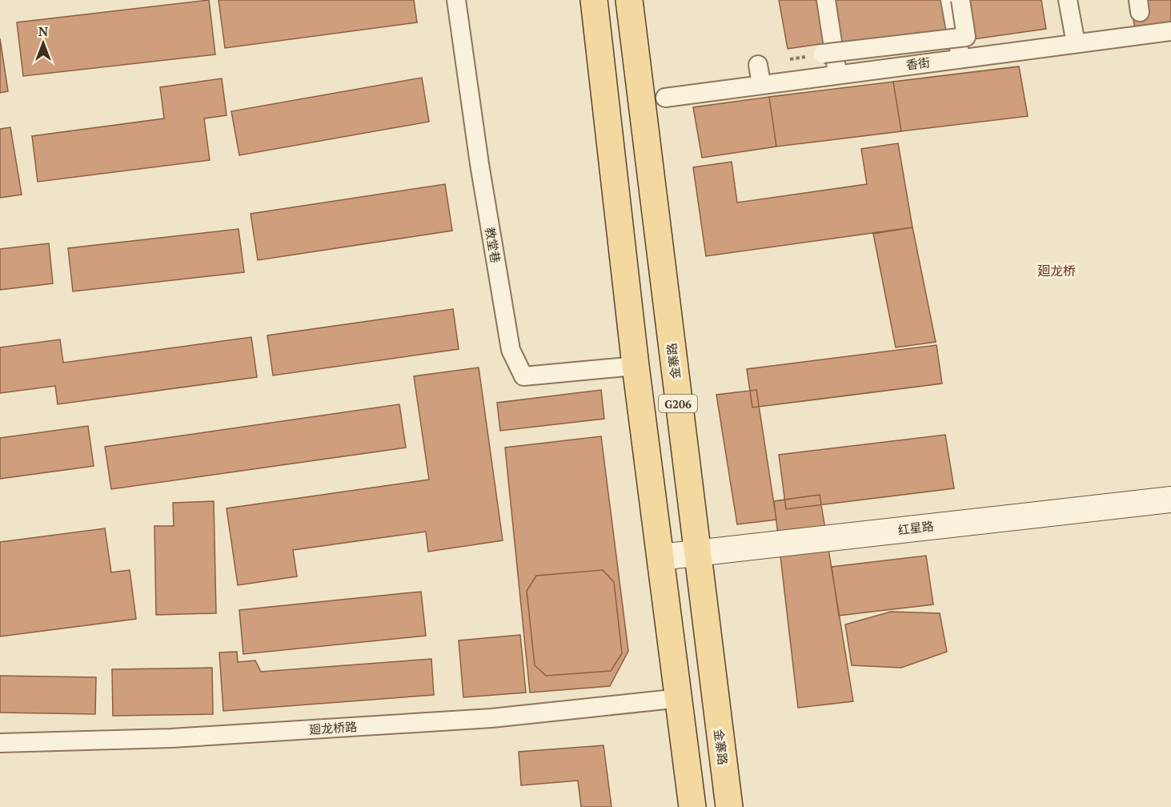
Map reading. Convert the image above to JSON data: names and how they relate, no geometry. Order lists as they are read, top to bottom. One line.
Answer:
{"streets":{"main road":["金寨路","G206"],"street":["香街","教堂巷","红星路","廻龙桥路"]},"crossings":[["金寨路","红星路"]],"districts":["廻龙桥"],"north":"top"}
